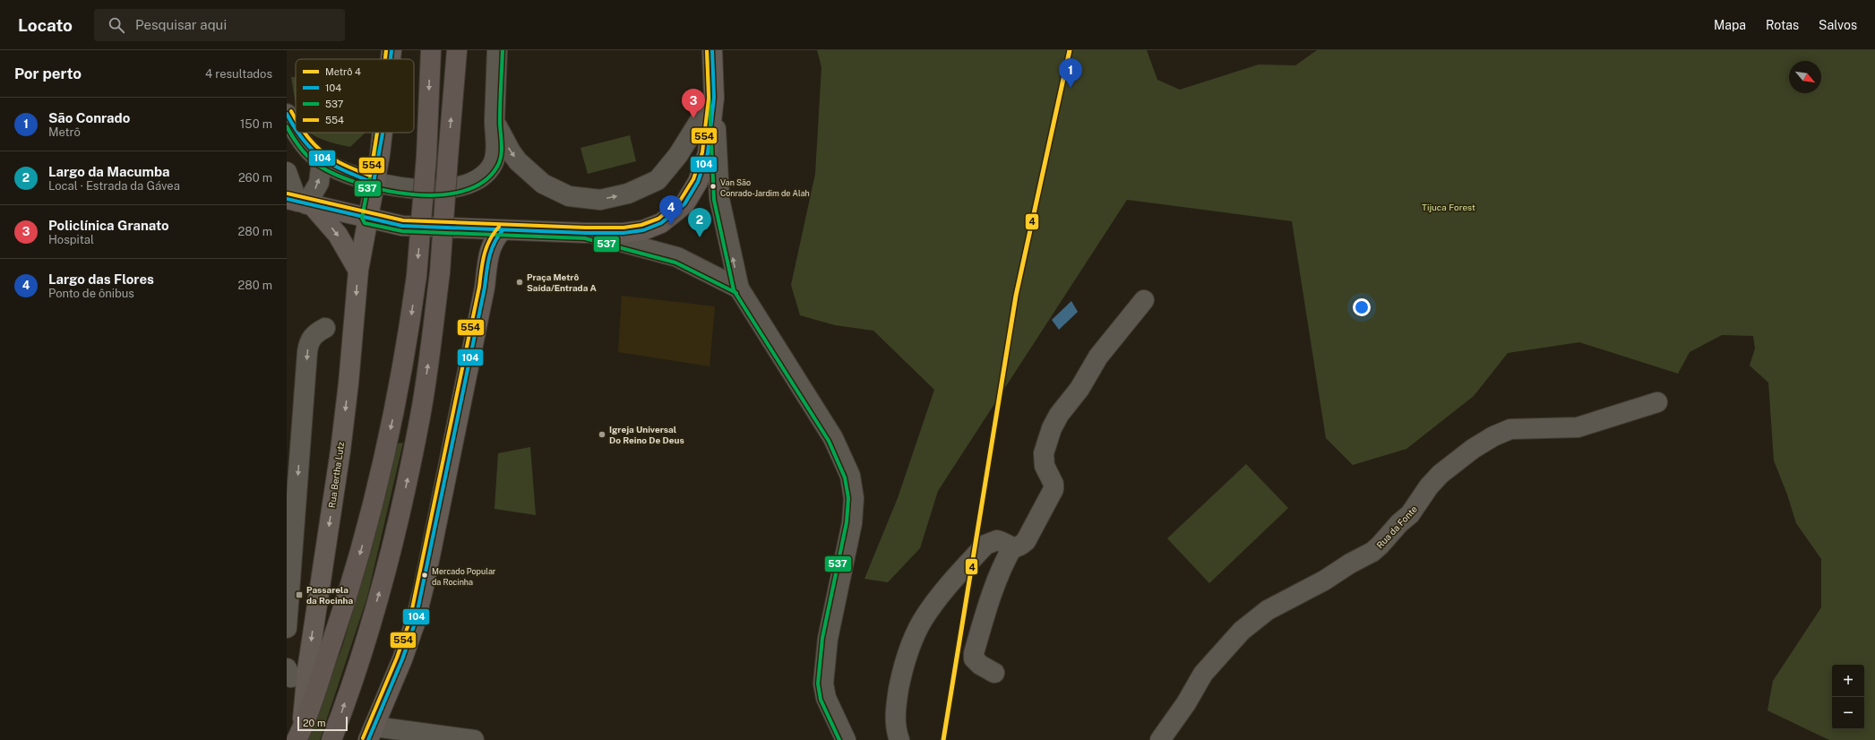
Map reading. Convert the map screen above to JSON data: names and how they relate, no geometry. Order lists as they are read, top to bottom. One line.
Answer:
{"streets":{"main road":["Rua Bertha Lutz"],"street":["Rua da Fonte"]},"parks":["Tijuca Forest"],"places":{"other":["Van São Conrado-Jardim de Alah","Praça Metrô Saída/Entrada A","Igreja Universal Do Reino De Deus","Mercado Popular da Rocinha"],"transit":["Passarela da Rocinha"]},"lines":["metro line 4","transit line 104","transit line 537","transit line 554"],"legend":["Metrô 4","104","537","554"],"scale_bar":"20 m","north":"bottom right","page":{"header":"Locato","search":"Pesquisar aqui","nav":["Mapa","Rotas","Salvos"],"heading":["Por perto","4 resultados"],"pins":["1","3","4","2"],"list":[{"mark":"1","name":"São Conrado","note":"Metrô","value":"150 m"},{"mark":"2","name":"Largo da Macumba","note":"Local · Estrada da Gávea","value":"260 m"},{"mark":"3","name":"Policlínica Granato","note":"Hospital","value":"280 m"},{"mark":"4","name":"Largo das Flores","note":"Ponto de ônibus","value":"280 m"}],"map_buttons":["+","−"],"scale":"20 m"}}
